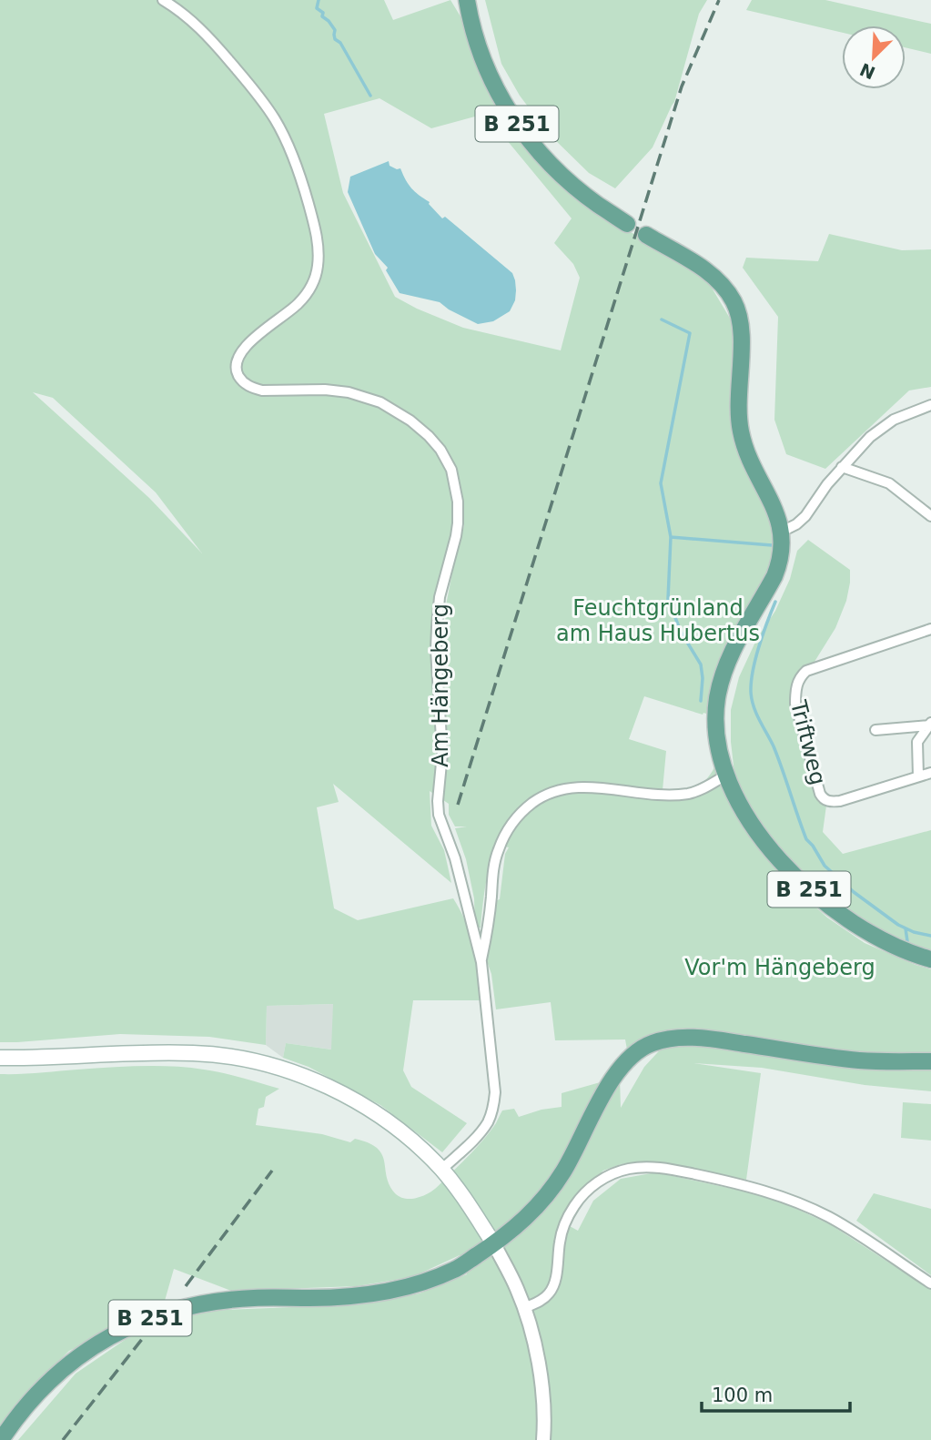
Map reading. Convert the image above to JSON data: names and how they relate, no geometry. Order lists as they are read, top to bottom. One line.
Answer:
{"streets":{"main road":["B 251"],"street":["Am Hängeberg","Triftweg"]},"parks":["Feuchtgrünland am Haus Hubertus","Vor'm Hängeberg"],"scale_bar":"100 m","north":"bottom left"}
